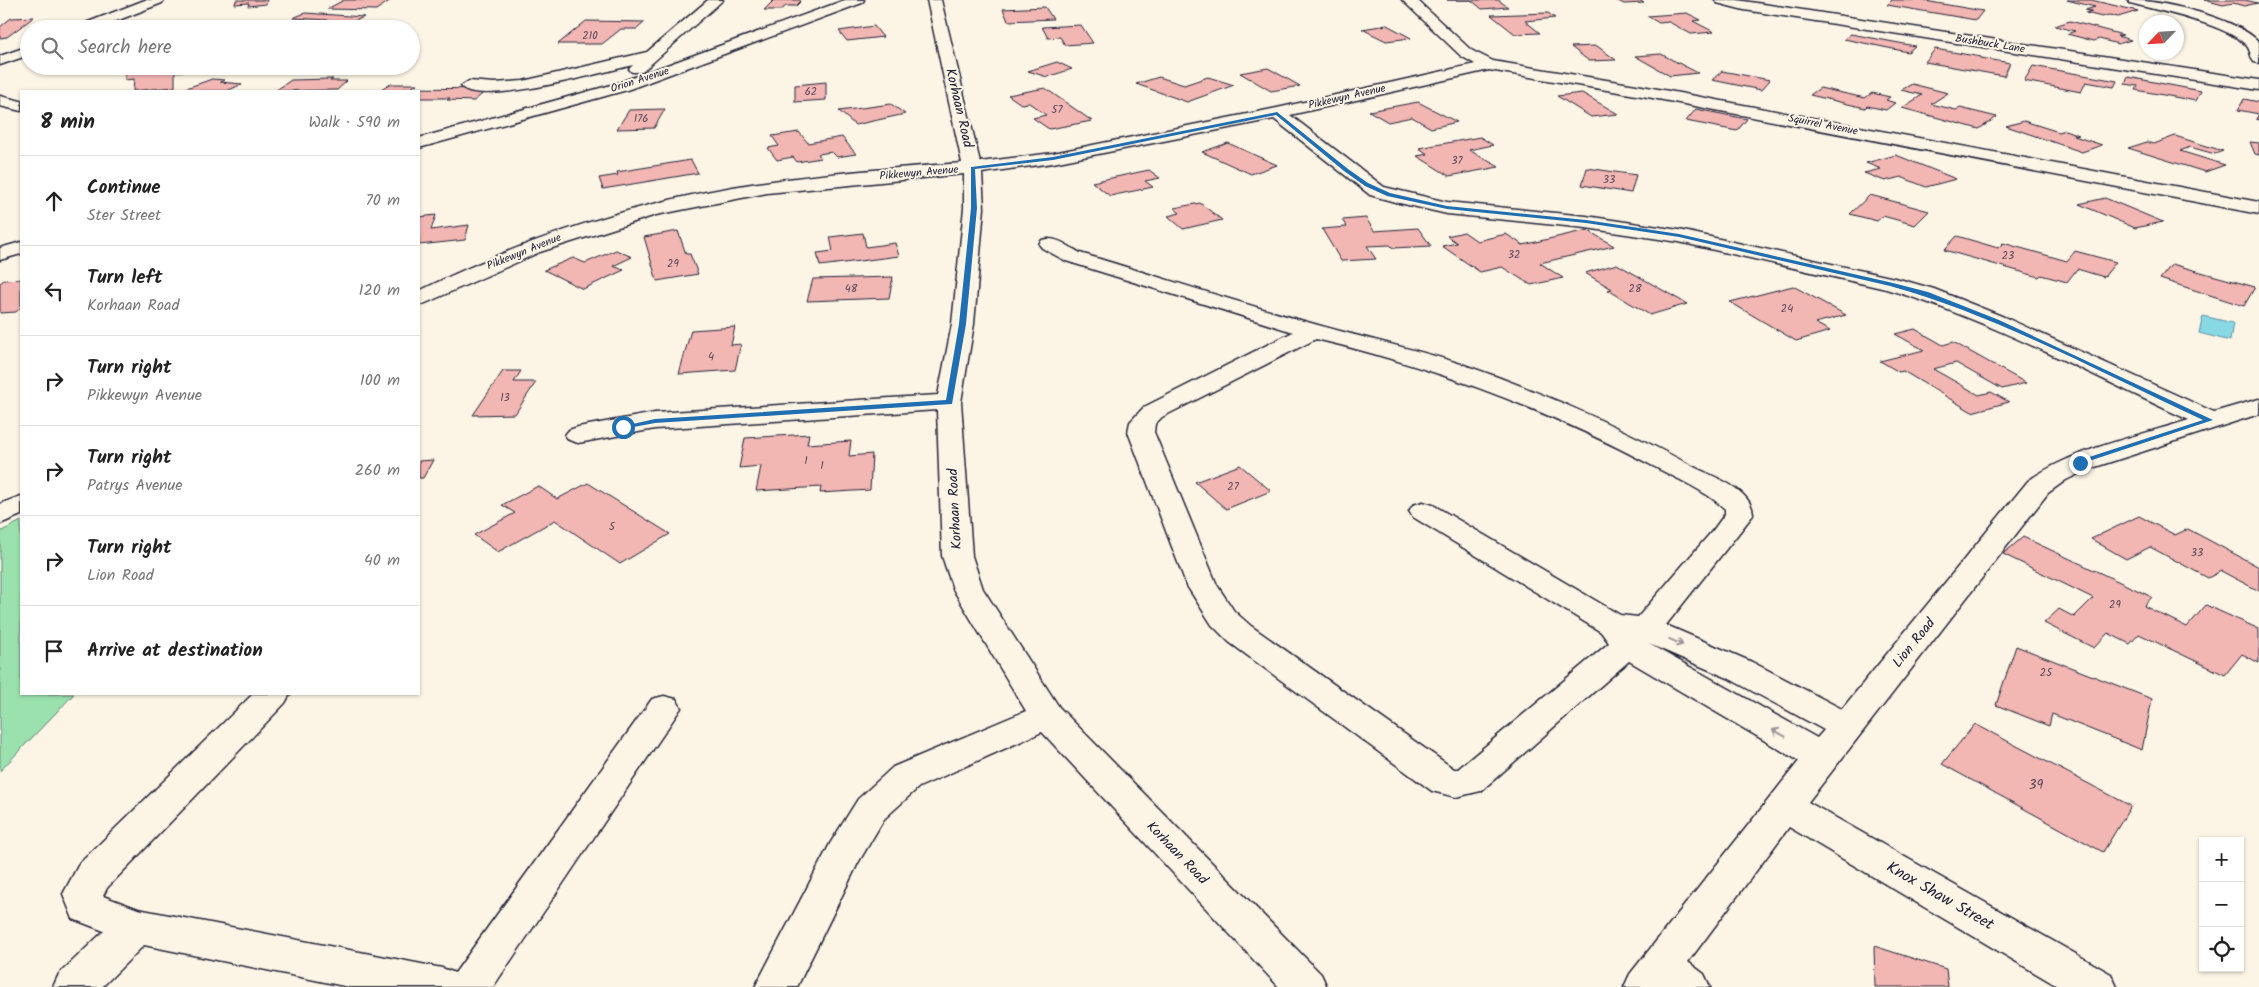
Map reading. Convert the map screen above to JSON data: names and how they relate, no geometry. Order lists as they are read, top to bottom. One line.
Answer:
{"streets":{"street":["Bushbuck Lane","Orion Avenue","Pikkewyn Avenue","Korhaan Road","Squirrel Avenue","Lion Road","Knox Shaw Street"]},"crossings":[["Pikkewyn Avenue","Korhaan Road"],["Pikkewyn Avenue","Squirrel Avenue"],["Lion Road","Knox Shaw Street"]],"house_numbers":["210","62","57","176","37","33","32","23","29","48","28","24","4","13","1","1","27","5","33","29","25","39"],"north":"bottom left","page":{"search":"Search here","heading":["8 min","Walk · 590 m"],"list":[["Continue","Ster Street","70 m"],["Turn left","Korhaan Road","120 m"],["Turn right","Pikkewyn Avenue","100 m"],["Turn right","Patrys Avenue","260 m"],["Turn right","Lion Road","40 m"],"Arrive at destination"],"map_buttons":["+","−"]}}
